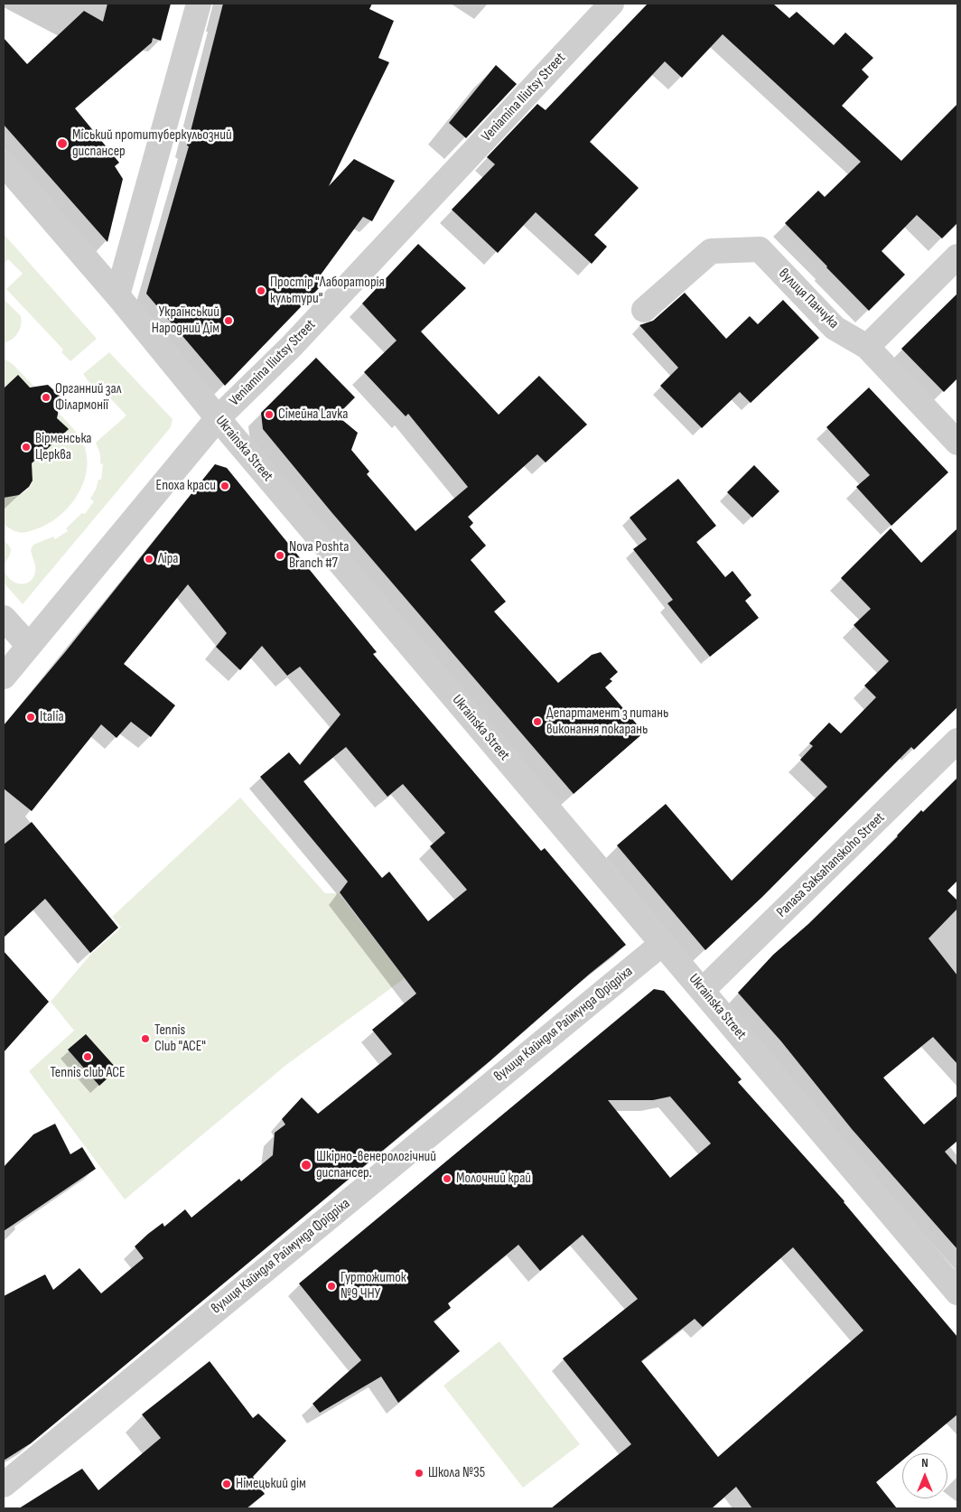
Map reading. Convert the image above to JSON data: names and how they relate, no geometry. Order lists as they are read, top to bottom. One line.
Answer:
{"streets":{"street":["Veniamina Iliutsy Street","вулиця Панчука","Ukrainska Street","Panasa Saksahanskoho Street","вулиця Кайндля Раймунда Фрідріха"]},"crossings":[["Veniamina Iliutsy Street","Ukrainska Street"],["Ukrainska Street","Panasa Saksahanskoho Street"],["Ukrainska Street","вулиця Кайндля Раймунда Фрідріха"]],"places":["Міський протитуберкульозний диспансер","Простір \"Лабораторія культури\"","Український Народний Дім","Органний зал Філармонії","Сімейна Lavka","Вірменська Церква","Епоха краси","Nova Poshta Branch #7","Ліра","Italia","Департамент з питань виконання покарань","Tennis Club \"ACE\"","Tennis club ACE","Шкірно-венерологічний диспансер.","Молочний край","Гуртожиток №9 ЧНУ","Школа №35","Німецький дім"],"north":"top"}
